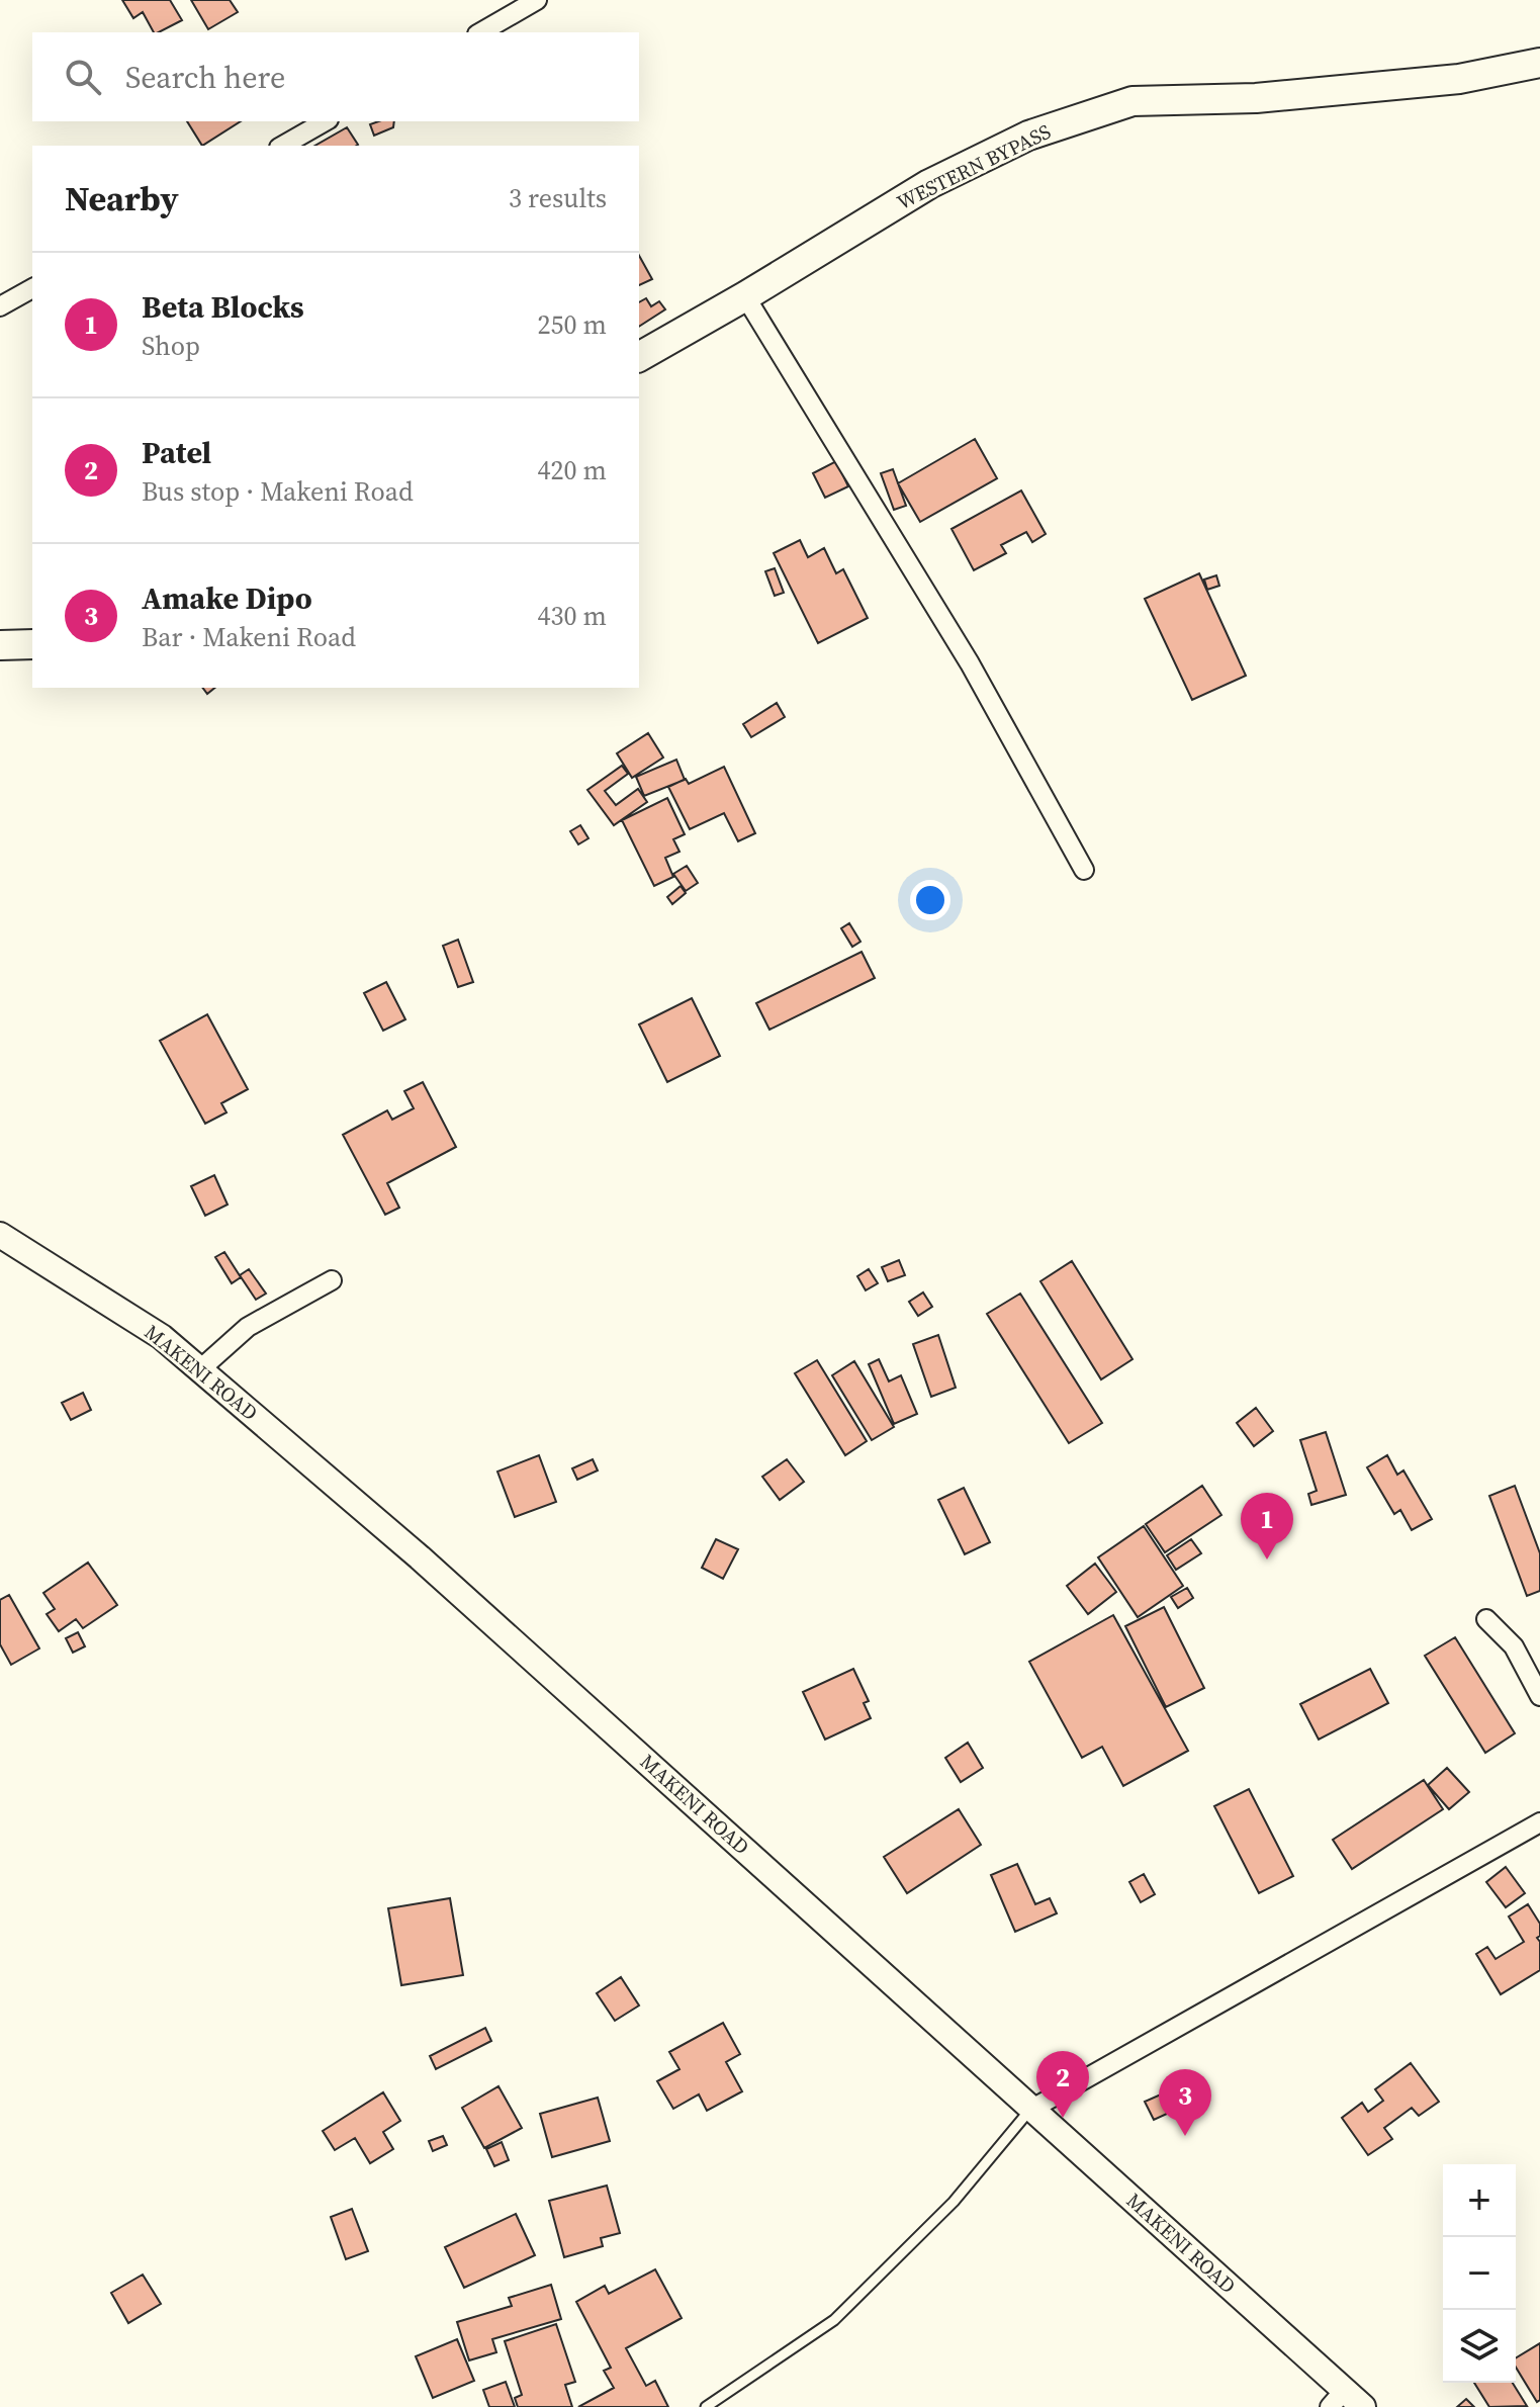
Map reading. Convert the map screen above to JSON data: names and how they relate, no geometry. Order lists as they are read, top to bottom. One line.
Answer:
{"streets":{"main road":["WESTERN BYPASS","MAKENI ROAD"]},"page":{"search":"Search here","heading":["Nearby","3 results"],"list":[{"mark":"1","name":"Beta Blocks","note":"Shop","value":"250 m"},{"mark":"2","name":"Patel","note":"Bus stop · Makeni Road","value":"420 m"},{"mark":"3","name":"Amake Dipo","note":"Bar · Makeni Road","value":"430 m"}],"pins":["1","2","3"],"map_buttons":["+","−"]}}
